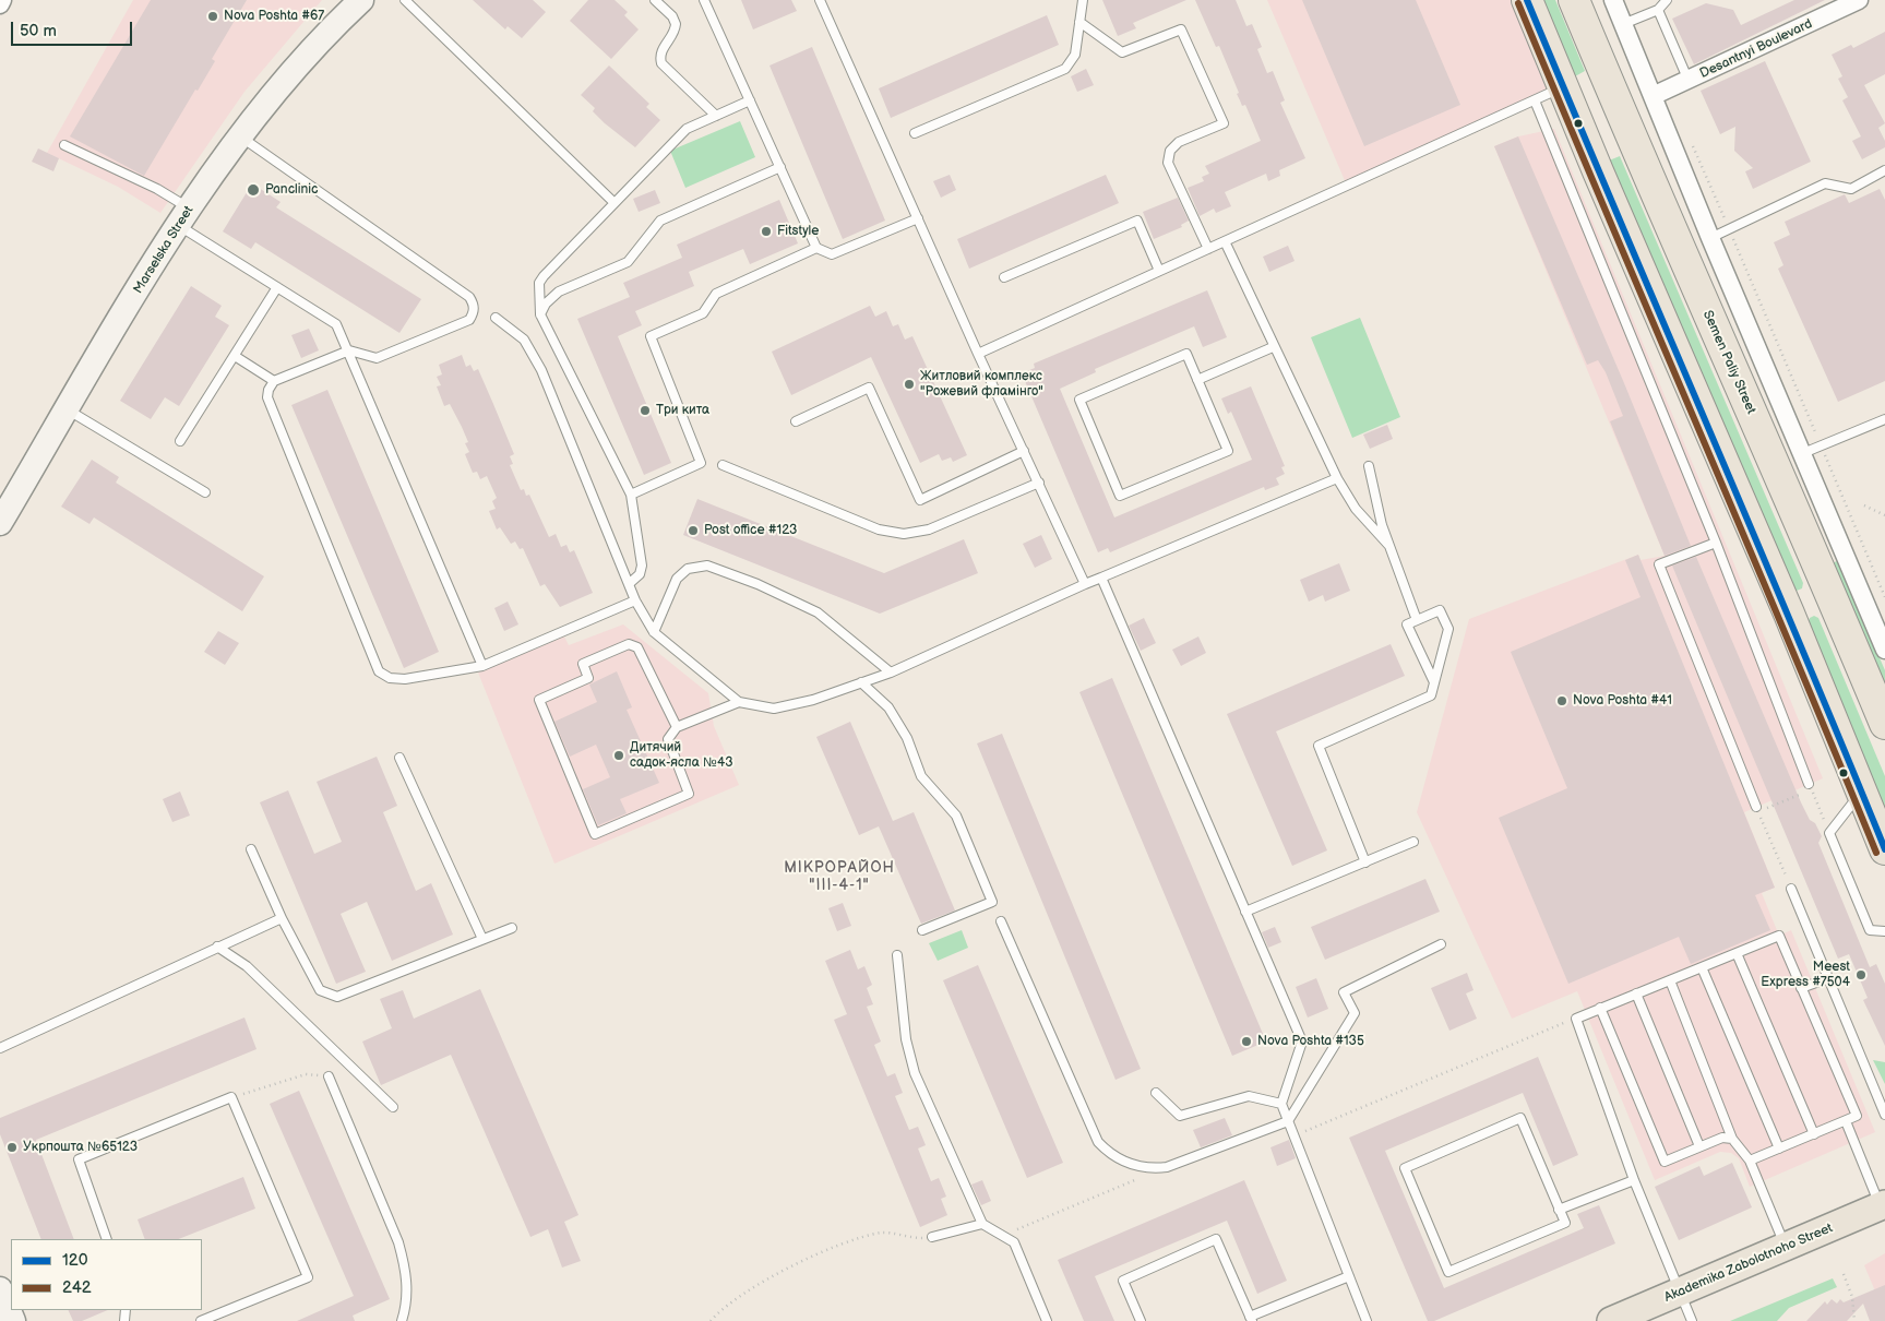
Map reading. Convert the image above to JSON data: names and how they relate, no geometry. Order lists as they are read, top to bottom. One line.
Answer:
{"streets":{"highway":["Semen Paliy Street"],"main road":["Akademika Zabolotnoho Street"],"street":["Desantnyi Boulevard","Marselska Street"]},"districts":["МІКРОРАЙОН \"ІІІ-4-1\""],"places":["Nova Poshta #67","Panclinic","Fitstyle","Житловий комплекс \"Рожевий фламінго\"","Три кита","Post office #123","Nova Poshta #41","Дитячий садок-ясла №43","Meest Express #7504","Nova Poshta #135","Укрпошта №65123"],"lines":["transit line 120","transit line 242"],"legend":["120","242"],"scale_bar":"50 m"}
